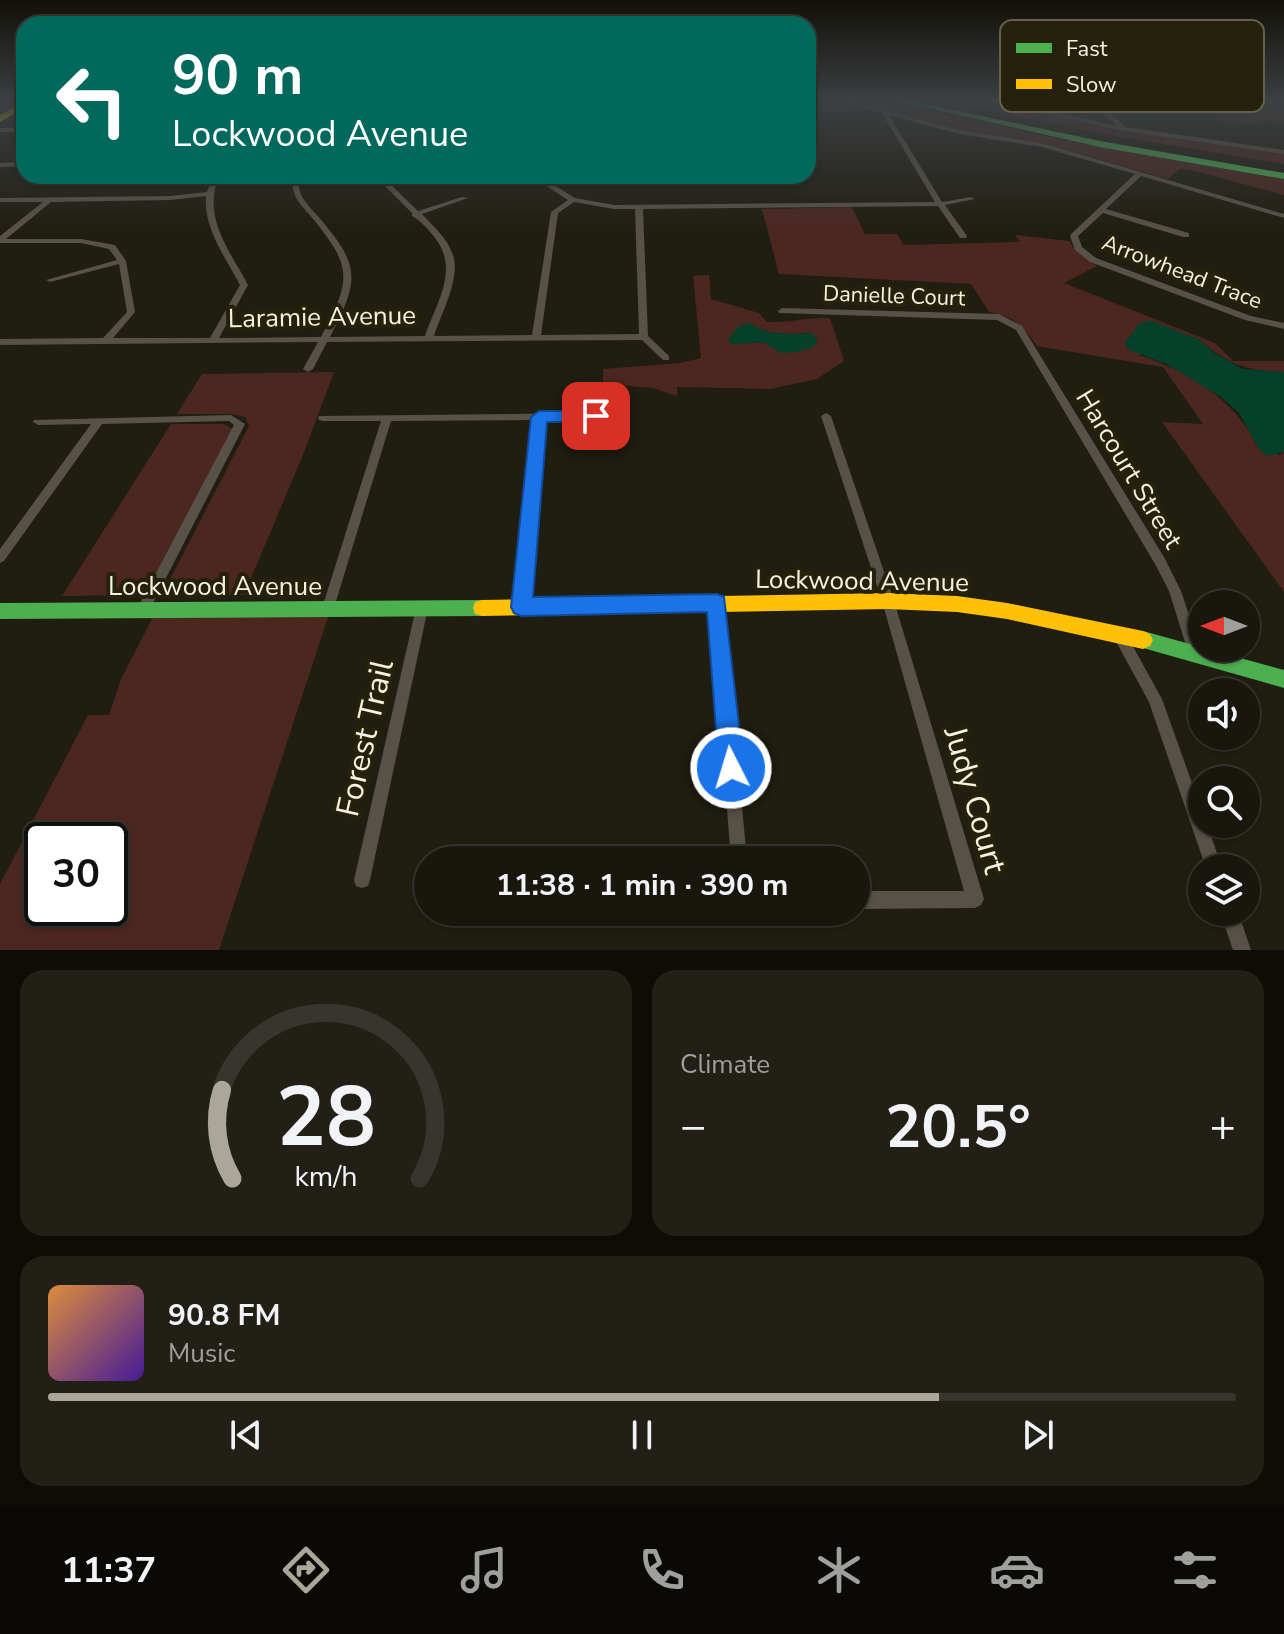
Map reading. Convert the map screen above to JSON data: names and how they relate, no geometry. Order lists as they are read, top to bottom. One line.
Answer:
{"streets":{"main road":["Lockwood Avenue"],"street":["Arrowhead Trace","Danielle Court","Laramie Avenue","Harcourt Street","Forest Trail","Judy Court"]},"crossings":[["Danielle Court","Harcourt Street"],["Lockwood Avenue","Forest Trail"],["Lockwood Avenue","Judy Court"]],"legend":["Fast","Slow"],"north":"left","page":{"turn":["90 m","Lockwood Avenue"],"limit":"30","trip":"11:38 · 1 min · 390 m","tile":"Climate","heat":["−","20.5°","+"],"song":["90.8 FM","Music"],"tabs":"11:37","gauge":["28","km/h"]}}
